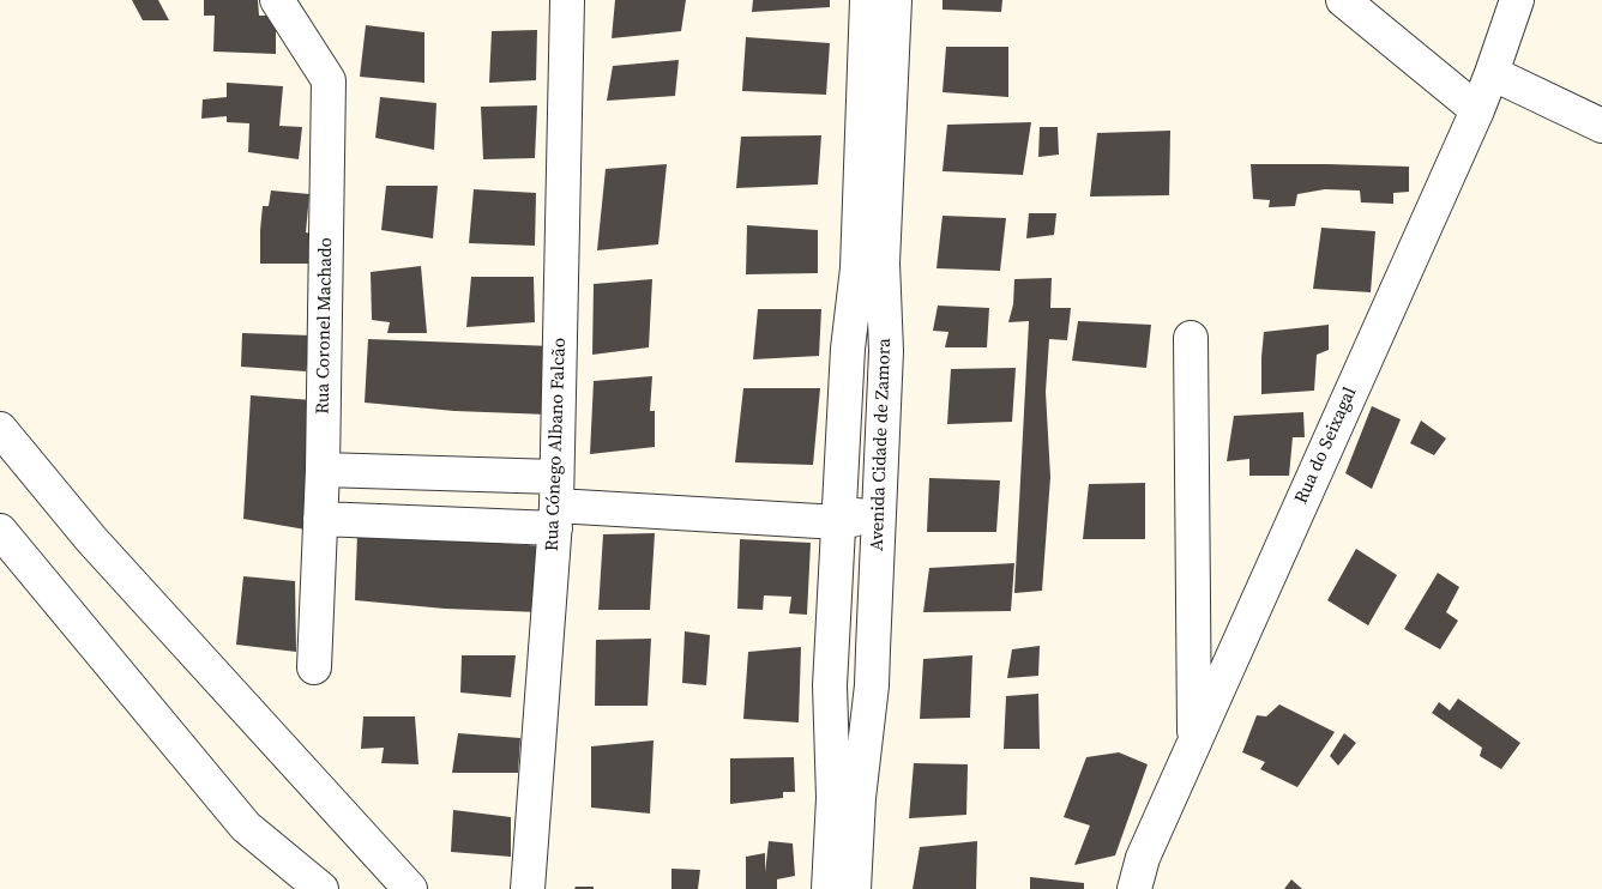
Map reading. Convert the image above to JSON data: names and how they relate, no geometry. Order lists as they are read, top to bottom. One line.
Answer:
{"streets":{"street":["Rua Coronel Machado","Rua Cónego Albano Falcão","Avenida Cidade de Zamora","Rua do Seixagal"]}}
